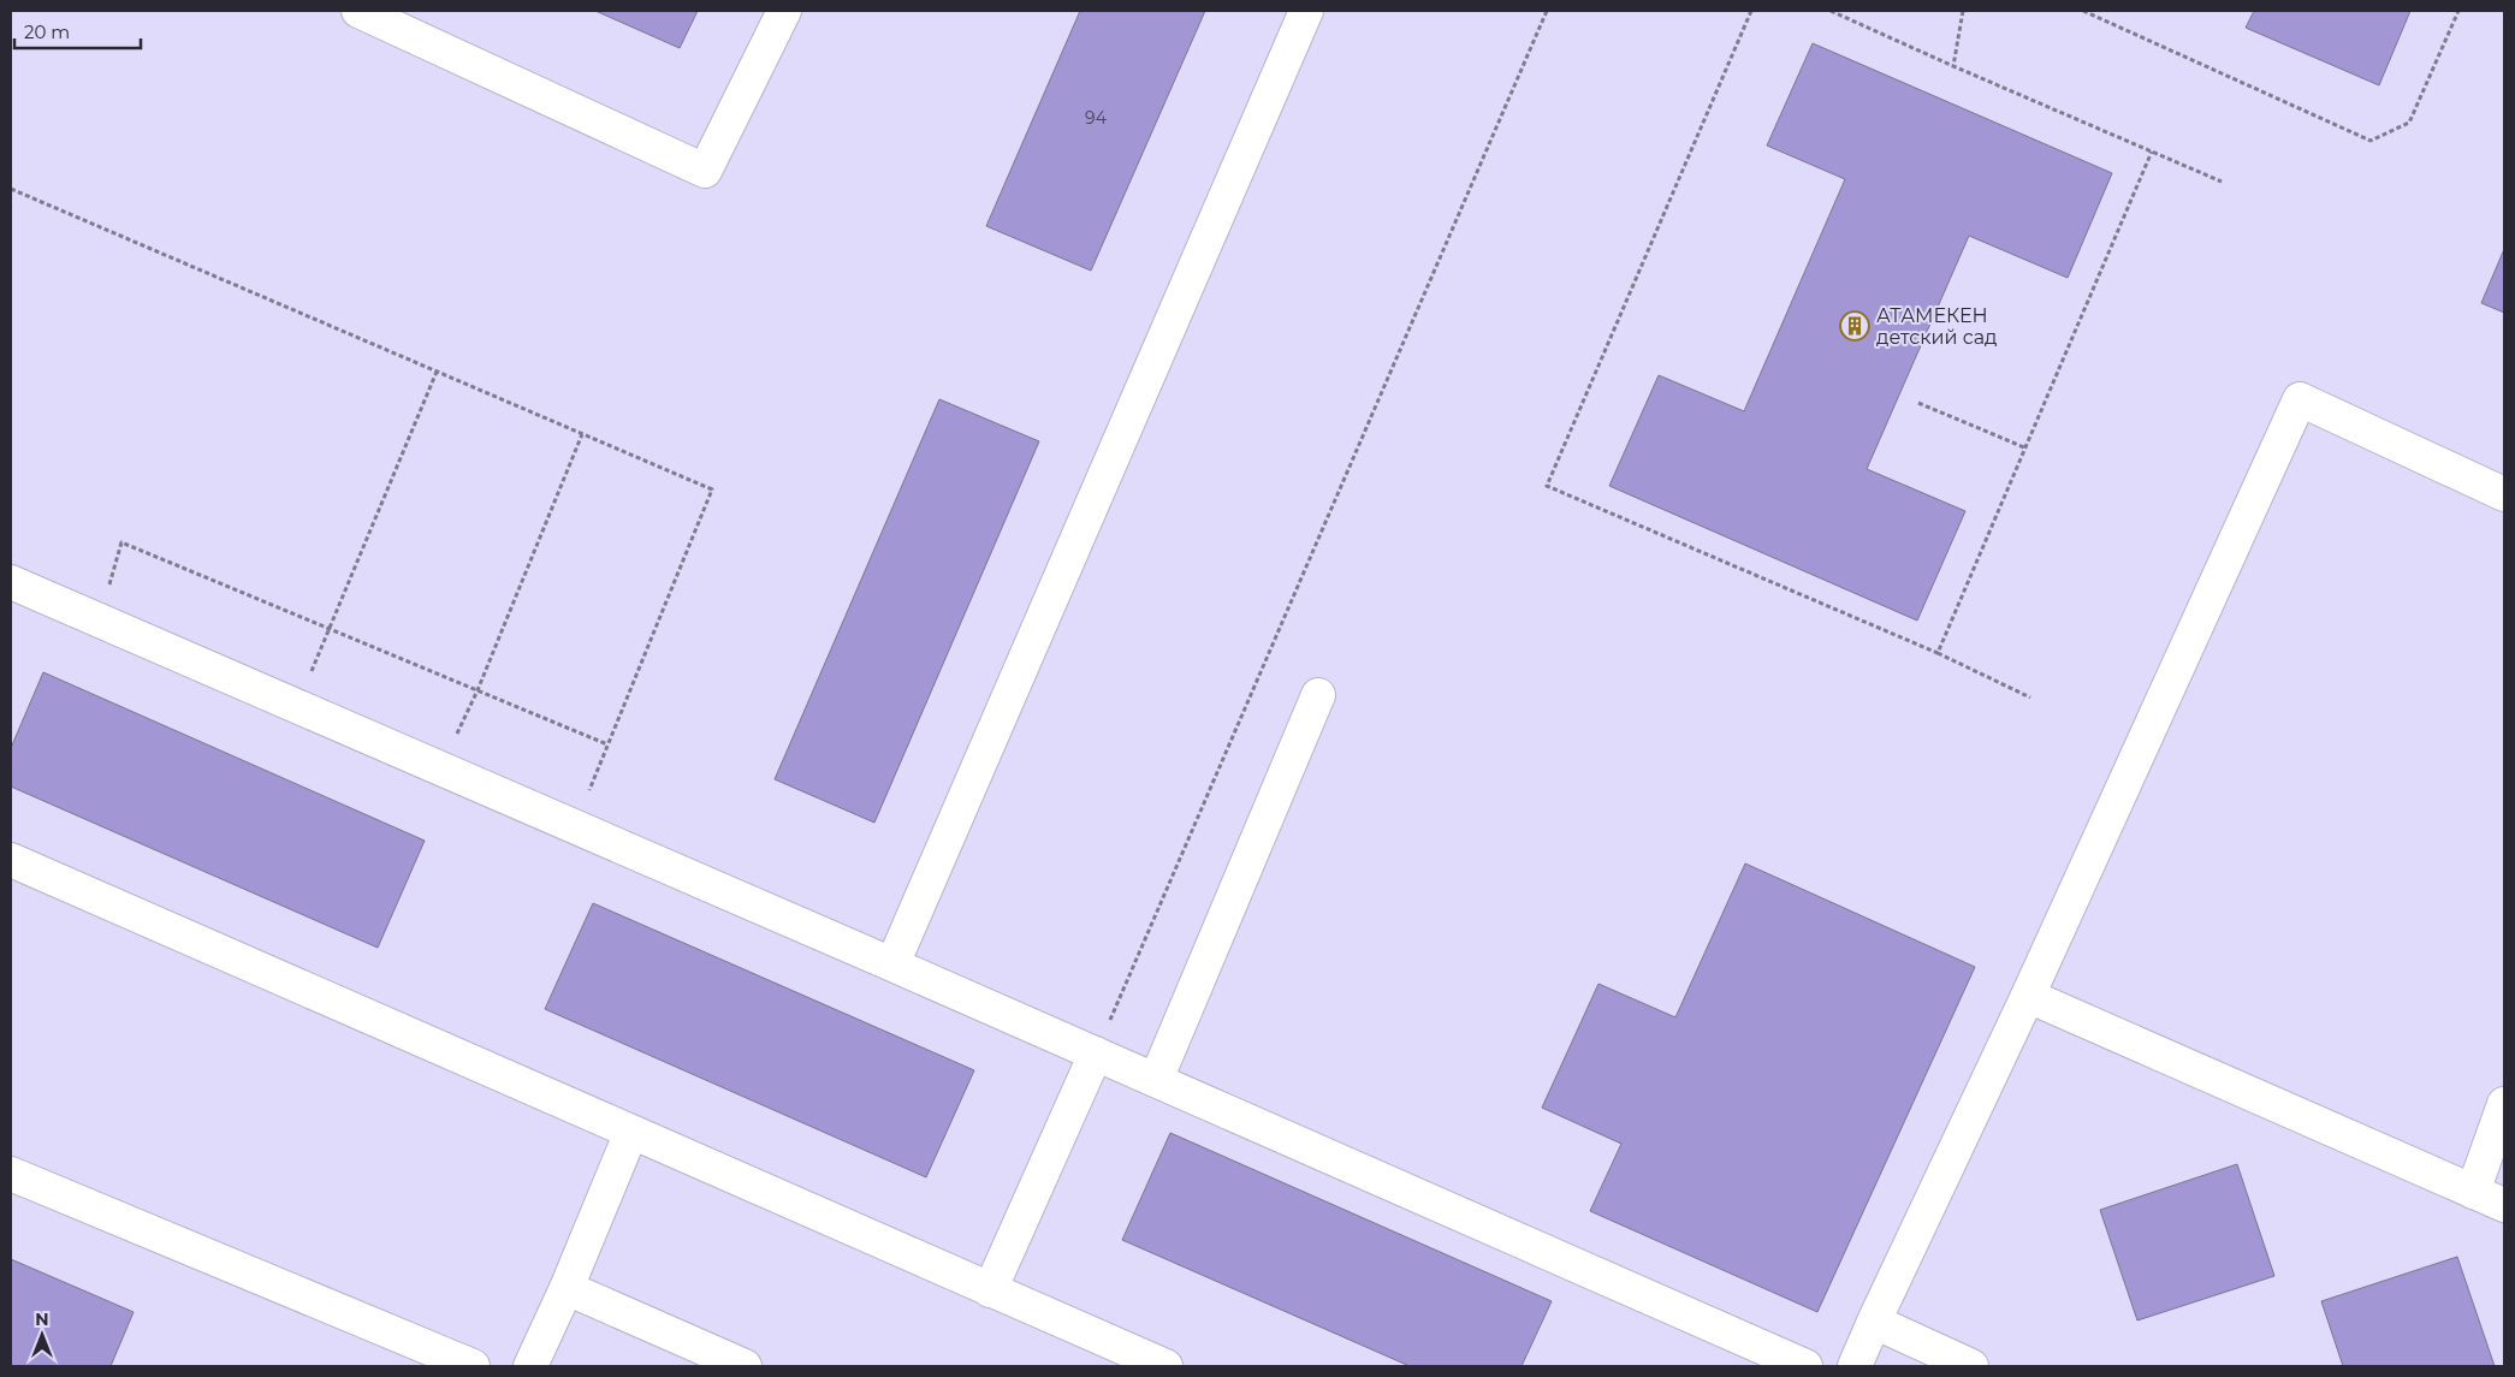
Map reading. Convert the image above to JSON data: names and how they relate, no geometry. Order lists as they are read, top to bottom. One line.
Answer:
{"places":{"building":["АТАМЕКЕН детский сад"]},"house_numbers":["94"],"scale_bar":"20 m","north":"top"}
